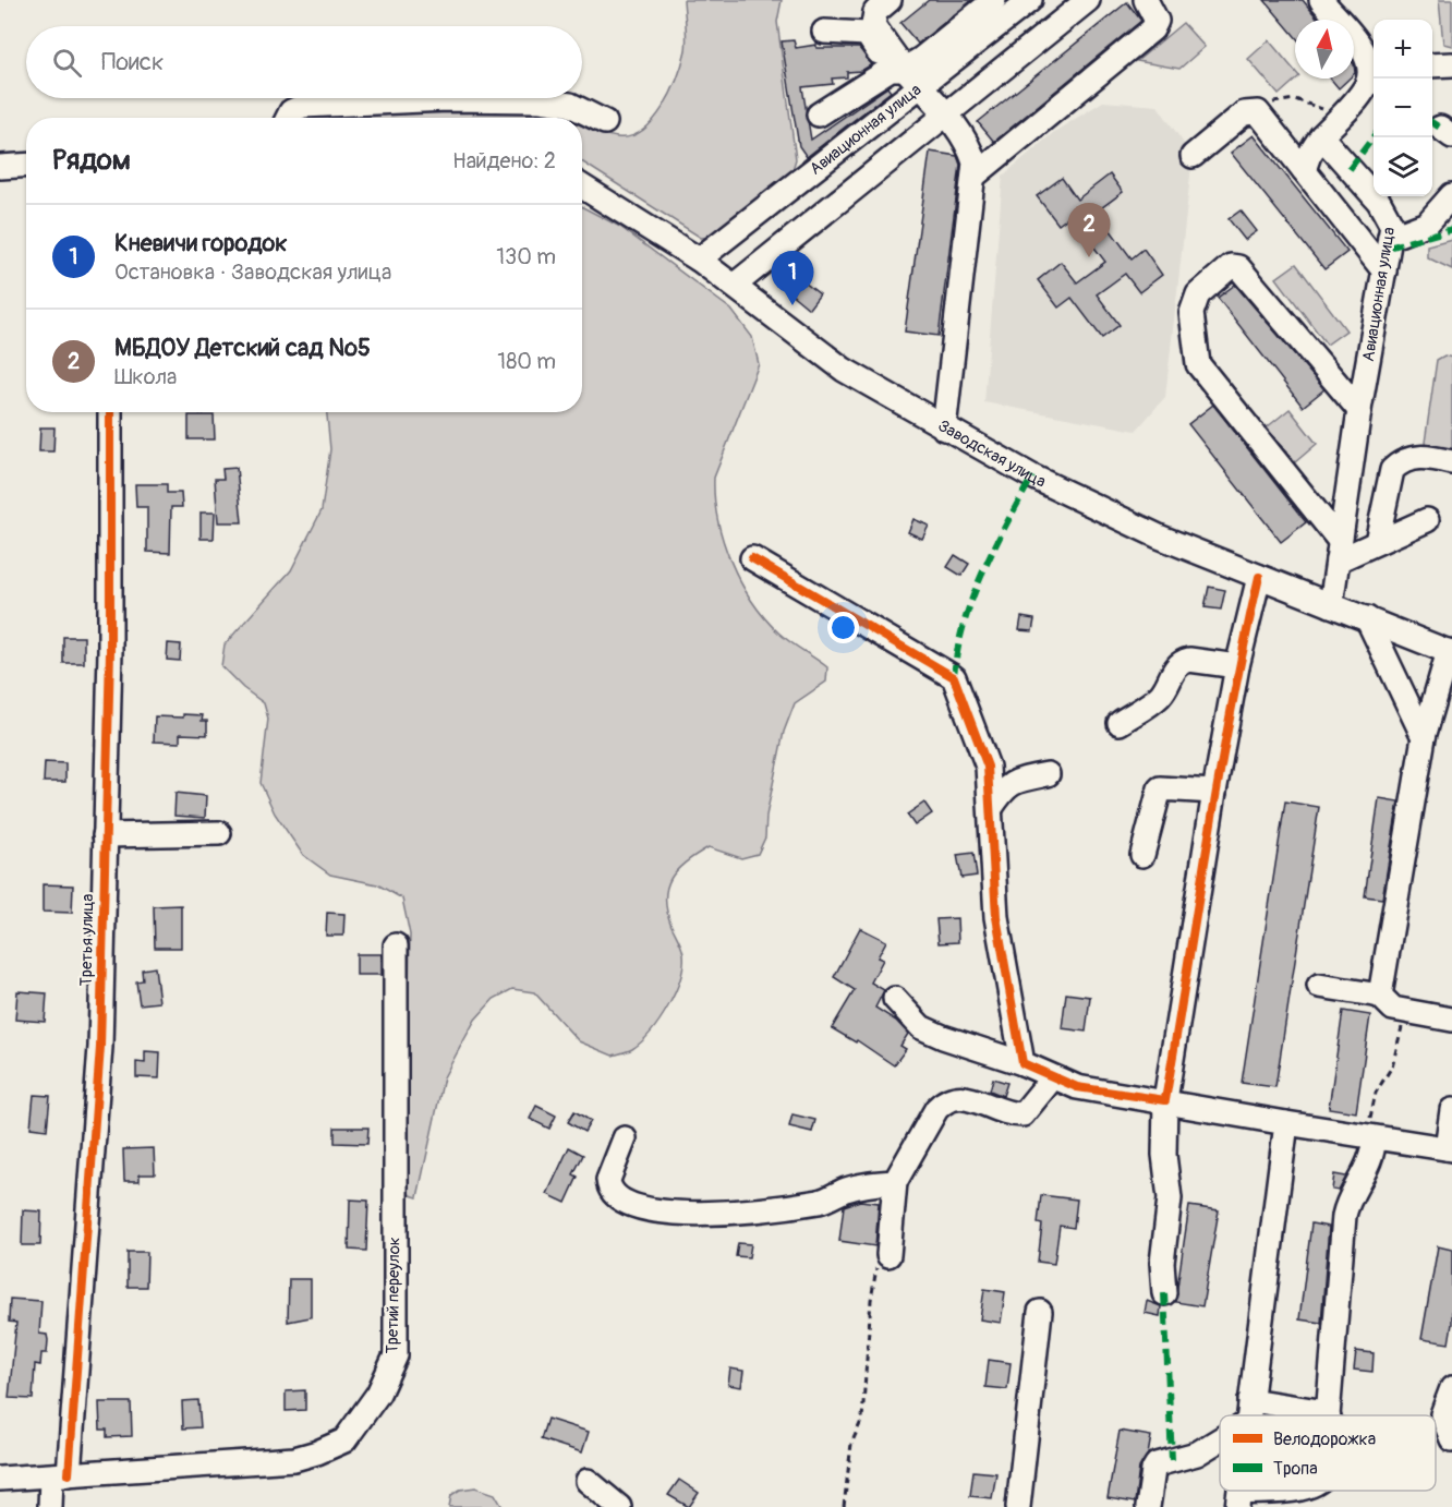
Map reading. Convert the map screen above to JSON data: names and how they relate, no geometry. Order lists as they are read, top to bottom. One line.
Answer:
{"streets":{"street":["Авиационная улица","Заводская улица","Третья улица","Третий переулок"]},"crossings":[["Авиационная улица","Заводская улица"],["Третья улица","Третий переулок"]],"legend":["Велодорожка","Тропа"],"north":"top","page":{"map_buttons":["+","−"],"search":"Поиск","heading":["Рядом","Найдено: 2"],"pins":["2","1"],"list":[{"mark":"1","name":"Кневичи городок","note":"Остановка · Заводская улица","value":"130 m"},{"mark":"2","name":"МБДОУ Детский сад №5","note":"Школа","value":"180 m"}]}}
